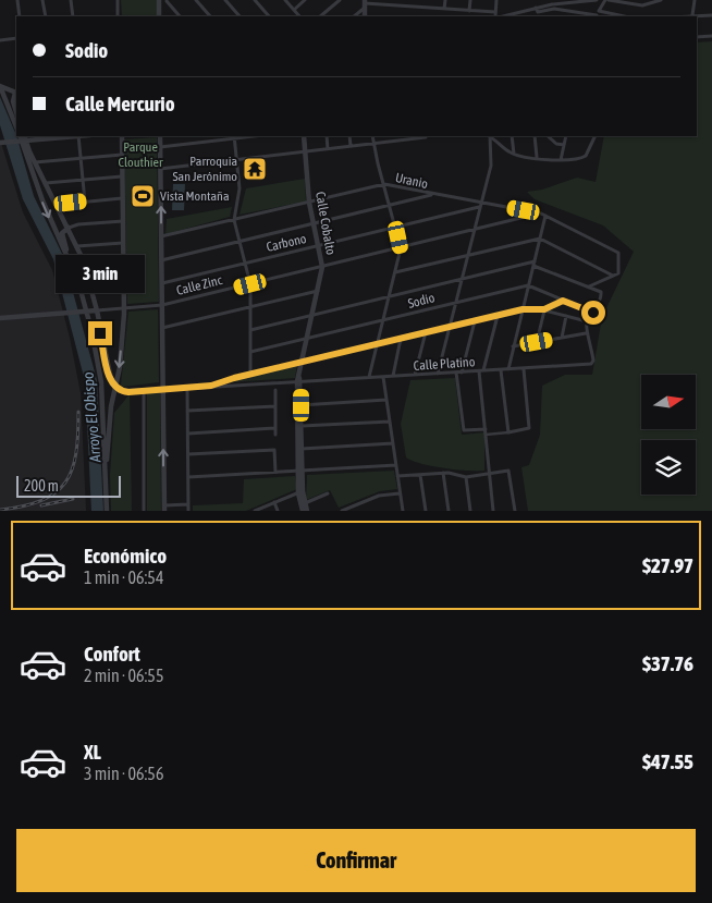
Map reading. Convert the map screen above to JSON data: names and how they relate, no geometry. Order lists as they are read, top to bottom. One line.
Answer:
{"streets":{"street":["Uranio","Calle Cobalto","Carbono","Calle Zinc","Sodio","Calle Platino"]},"crossings":[["Uranio","Calle Cobalto"],["Uranio","Calle Zinc"],["Calle Cobalto","Carbono"],["Calle Cobalto","Calle Zinc"],["Calle Cobalto","Sodio"],["Calle Cobalto","Calle Platino"]],"water":["Arroyo El Obispo"],"parks":["Parque Clouthier"],"places":{"temple":["Parroquia San Jerónimo"],"sports":["Vista Montaña"]},"scale_bar":"200 m","north":"right","page":{"banner":["Sodio","Calle Mercurio"],"bubble":"3 min","scale":"200 m","list":[{"name":"Económico","note":"1 min · 06:54","value":"$27.97"},{"name":"Confort","note":"2 min · 06:55","value":"$37.76"},{"name":"XL","note":"3 min · 06:56","value":"$47.55"}],"buttons":"Confirmar"}}
